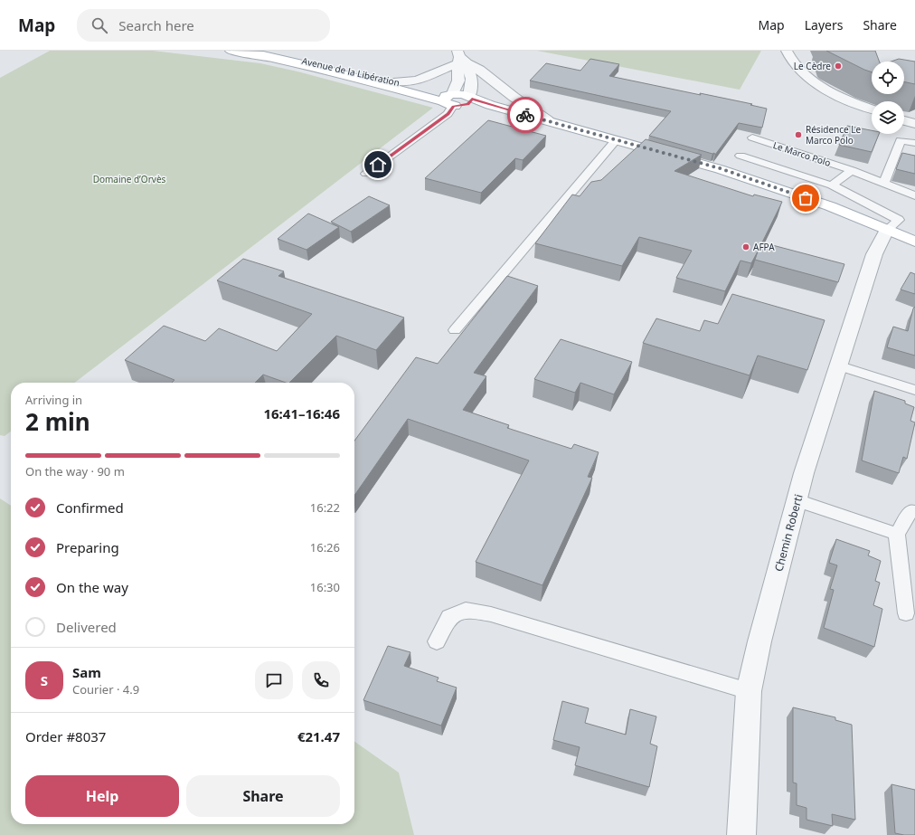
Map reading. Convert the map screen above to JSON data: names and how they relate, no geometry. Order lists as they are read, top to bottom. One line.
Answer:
{"streets":{"main road":["Avenue de la Libération"],"street":["Chemin Roberti"],"lane":["Le Marco Polo"]},"crossings":[["Avenue de la Libération","Chemin Roberti"]],"parks":["Domaine d’Orvès"],"places":["Le Cèdre","Résidence Le Marco Polo","AFPA"],"page":{"header":"Map","search":"Search here","nav":["Map","Layers","Share"],"heading":["2 min","Arriving in","16:41–16:46"],"panel":["Sam","Courier · 4.9","Order #8037","€21.47"],"bar":"On the way · 90 m","list":[["Confirmed","16:22"],["Preparing","16:26"],["On the way","16:30"],"Delivered"],"round":"S","buttons":["Help","Share"]}}
